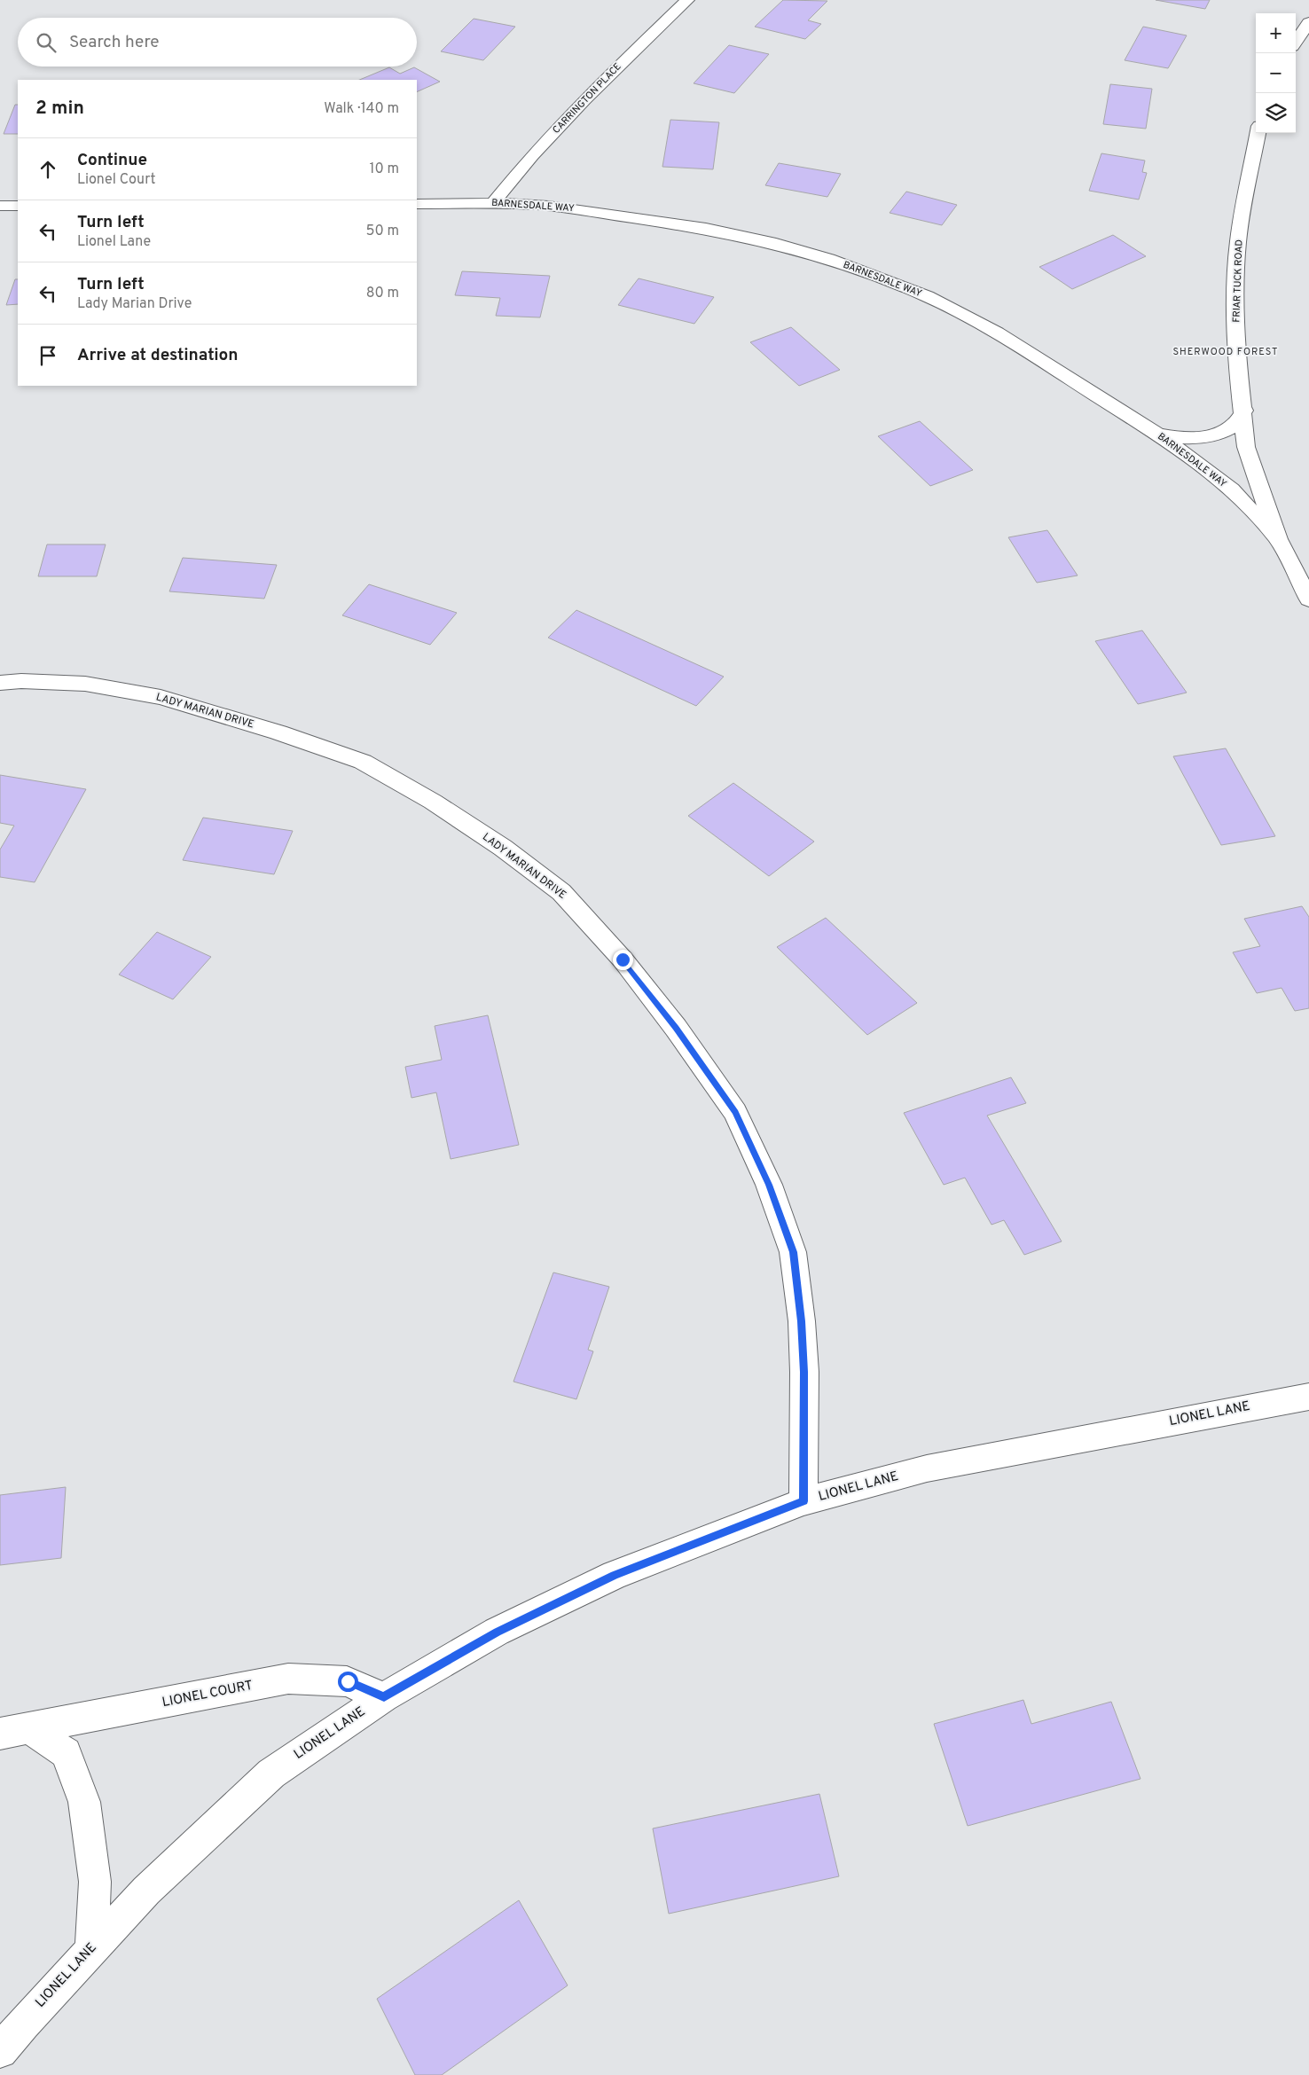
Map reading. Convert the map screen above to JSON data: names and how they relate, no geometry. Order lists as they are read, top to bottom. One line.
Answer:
{"streets":{"street":["CARRINGTON PLACE","BARNESDALE WAY","FRIAR TUCK ROAD","LADY MARIAN DRIVE","LIONEL LANE","LIONEL COURT"]},"crossings":[["CARRINGTON PLACE","BARNESDALE WAY"],["BARNESDALE WAY","FRIAR TUCK ROAD"],["LADY MARIAN DRIVE","LIONEL LANE"],["LIONEL LANE","LIONEL COURT"]],"districts":["SHERWOOD FOREST"],"page":{"map_buttons":["+","−"],"search":"Search here","heading":["2 min","Walk · 140 m"],"list":[["Continue","Lionel Court","10 m"],["Turn left","Lionel Lane","50 m"],["Turn left","Lady Marian Drive","80 m"],"Arrive at destination"]}}
